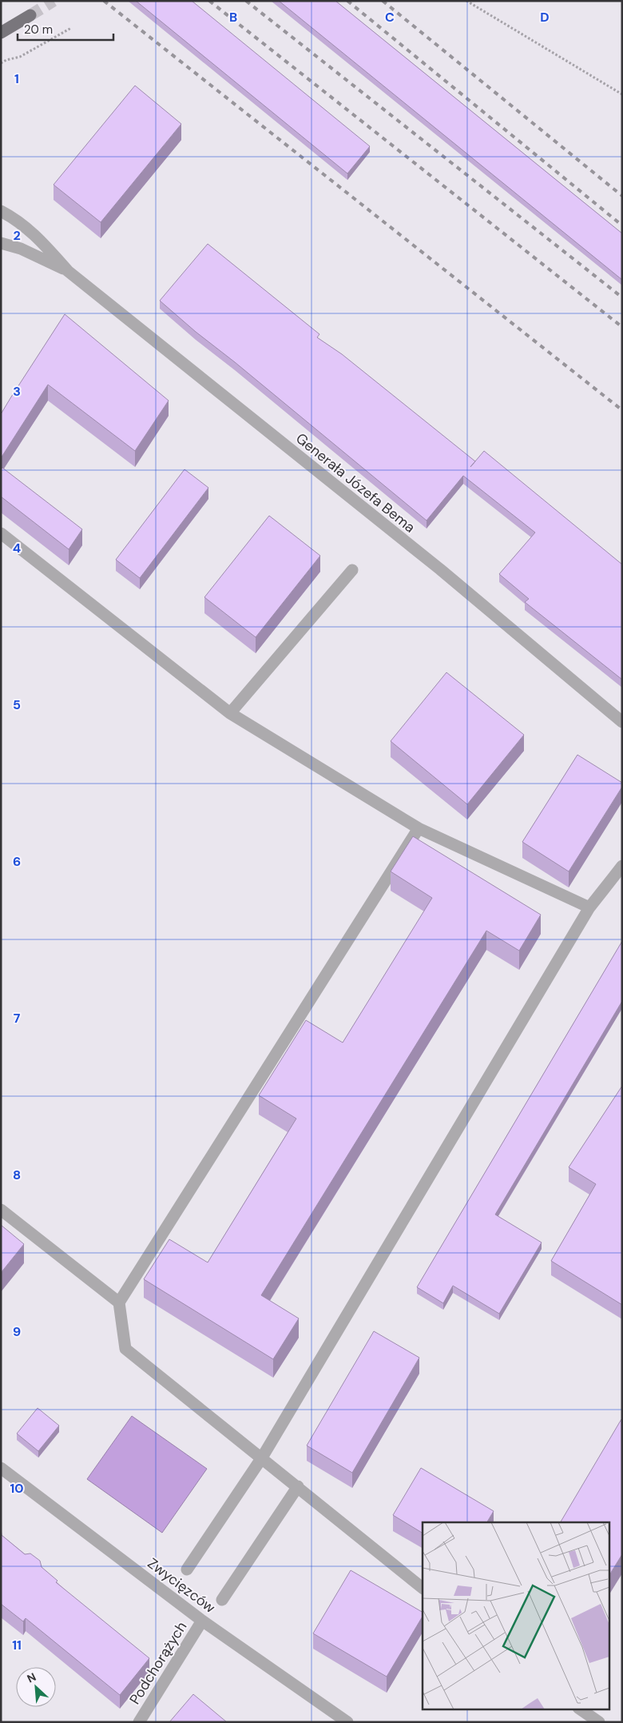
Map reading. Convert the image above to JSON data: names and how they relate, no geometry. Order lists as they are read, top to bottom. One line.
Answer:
{"streets":{"street":["Generała Józefa Bema","Zwycięzców","Podchorążych"]},"crossings":[["Zwycięzców","Podchorążych"]],"scale_bar":"20 m","north":"top left","grid":{"columns":["B","C","D"],"rows":["1","2","3","4","5","6","7","8","9","10","11"]}}
